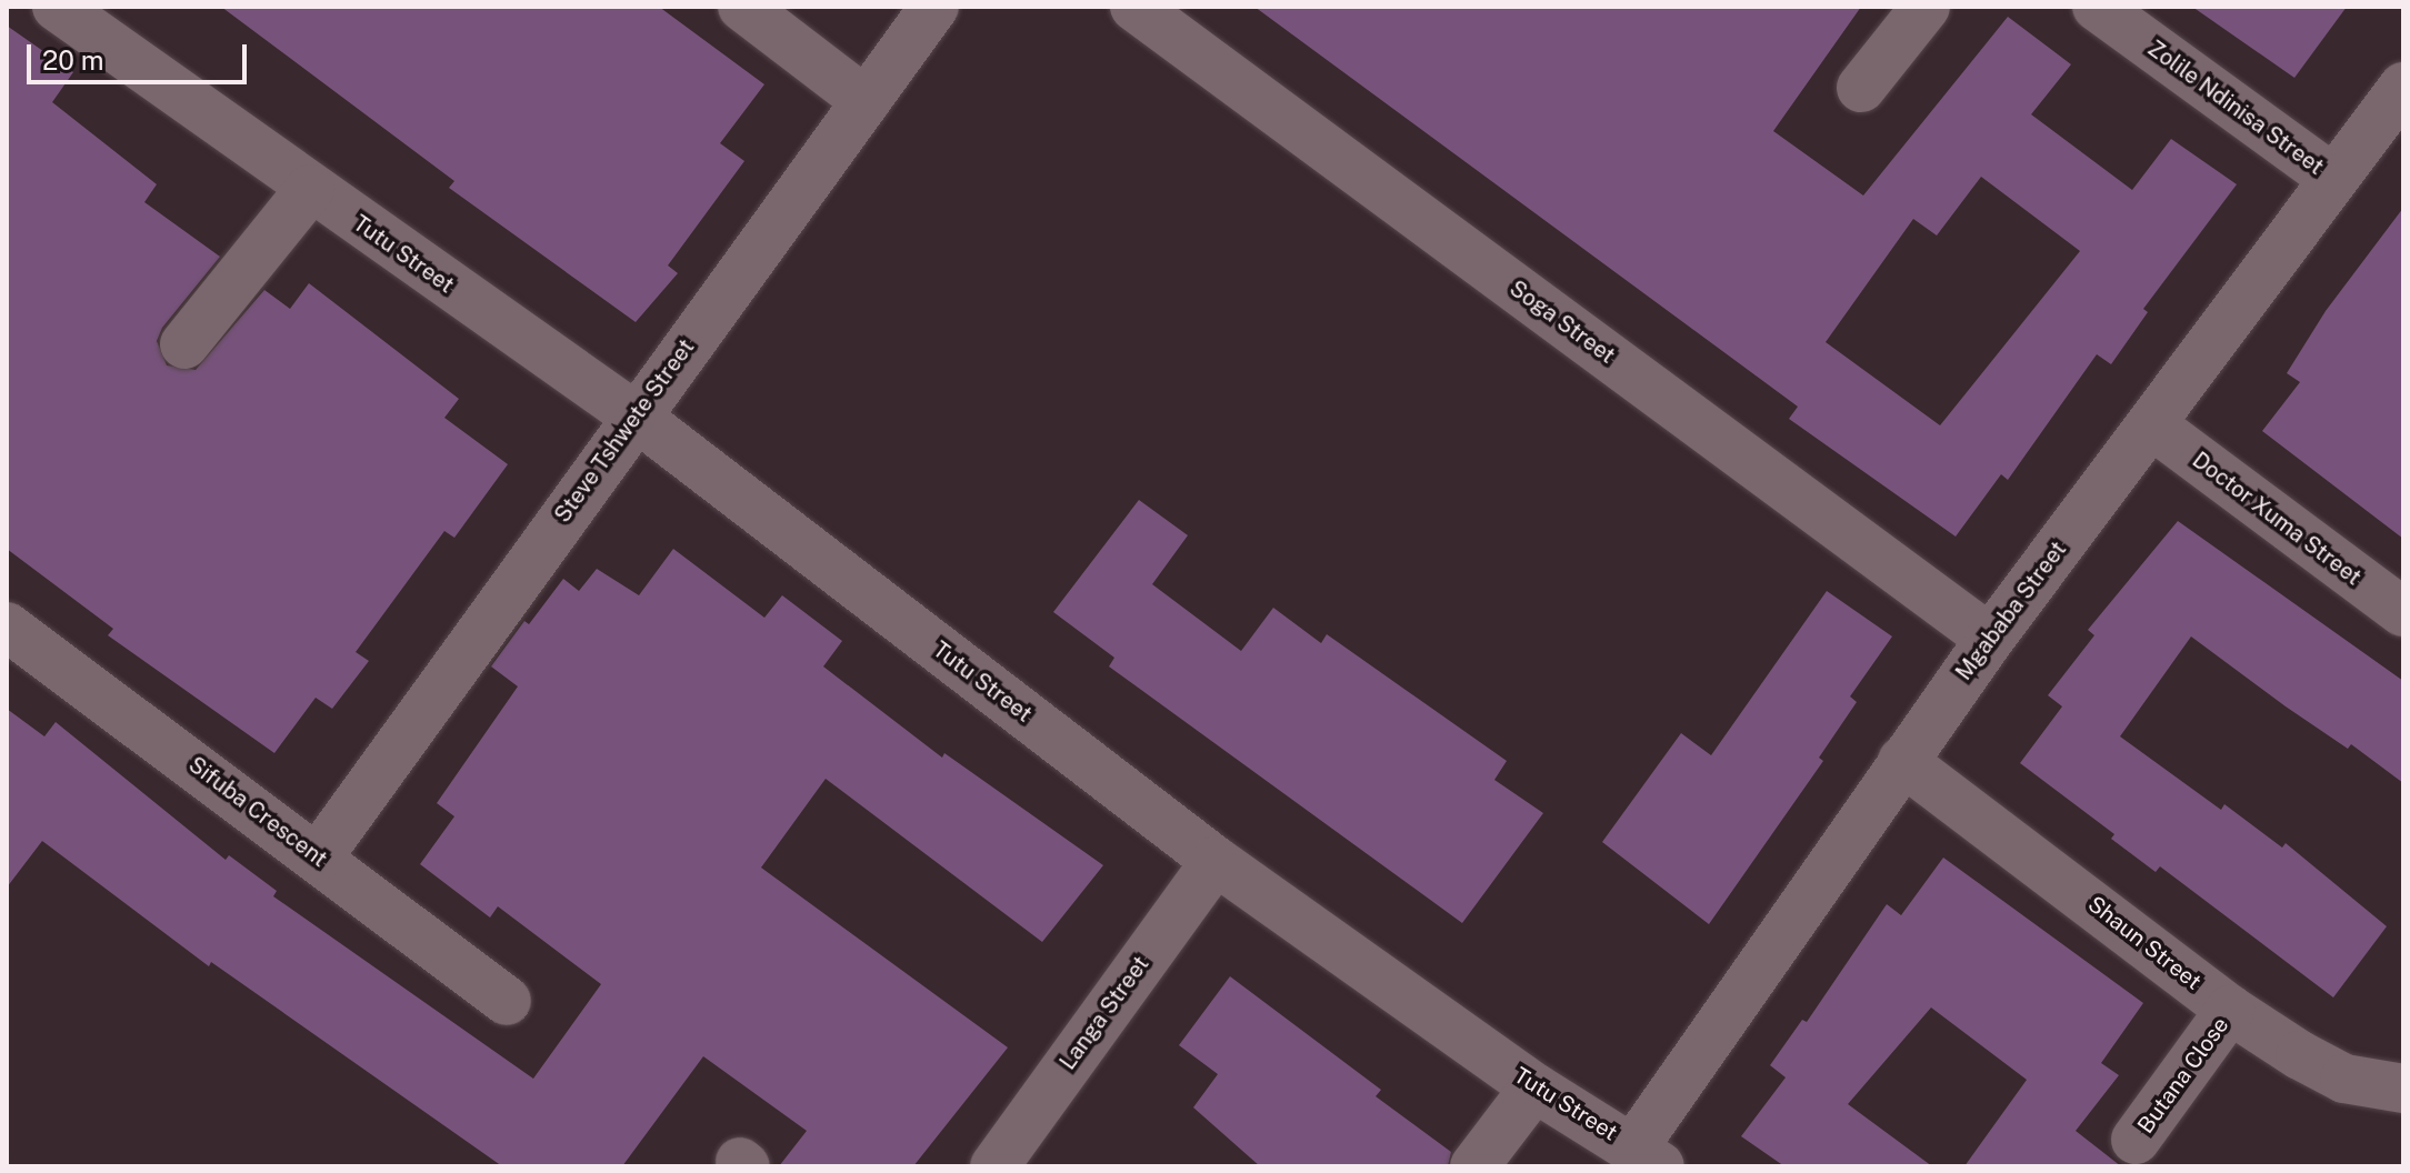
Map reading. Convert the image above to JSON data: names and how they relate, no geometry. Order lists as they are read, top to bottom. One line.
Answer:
{"streets":{"street":["Zolile Ndinisa Street","Tutu Street","Soga Street","Steve Tshwete Street","Doctor Xuma Street","Mgababa Street","Sifuba Crescent","Shaun Street","Langa Street","Butana Close"]},"crossings":[["Zolile Ndinisa Street","Mgababa Street"],["Tutu Street","Steve Tshwete Street"],["Tutu Street","Mgababa Street"],["Tutu Street","Langa Street"],["Soga Street","Mgababa Street"],["Steve Tshwete Street","Sifuba Crescent"],["Doctor Xuma Street","Mgababa Street"],["Mgababa Street","Shaun Street"],["Shaun Street","Butana Close"]],"scale_bar":"20 m"}
